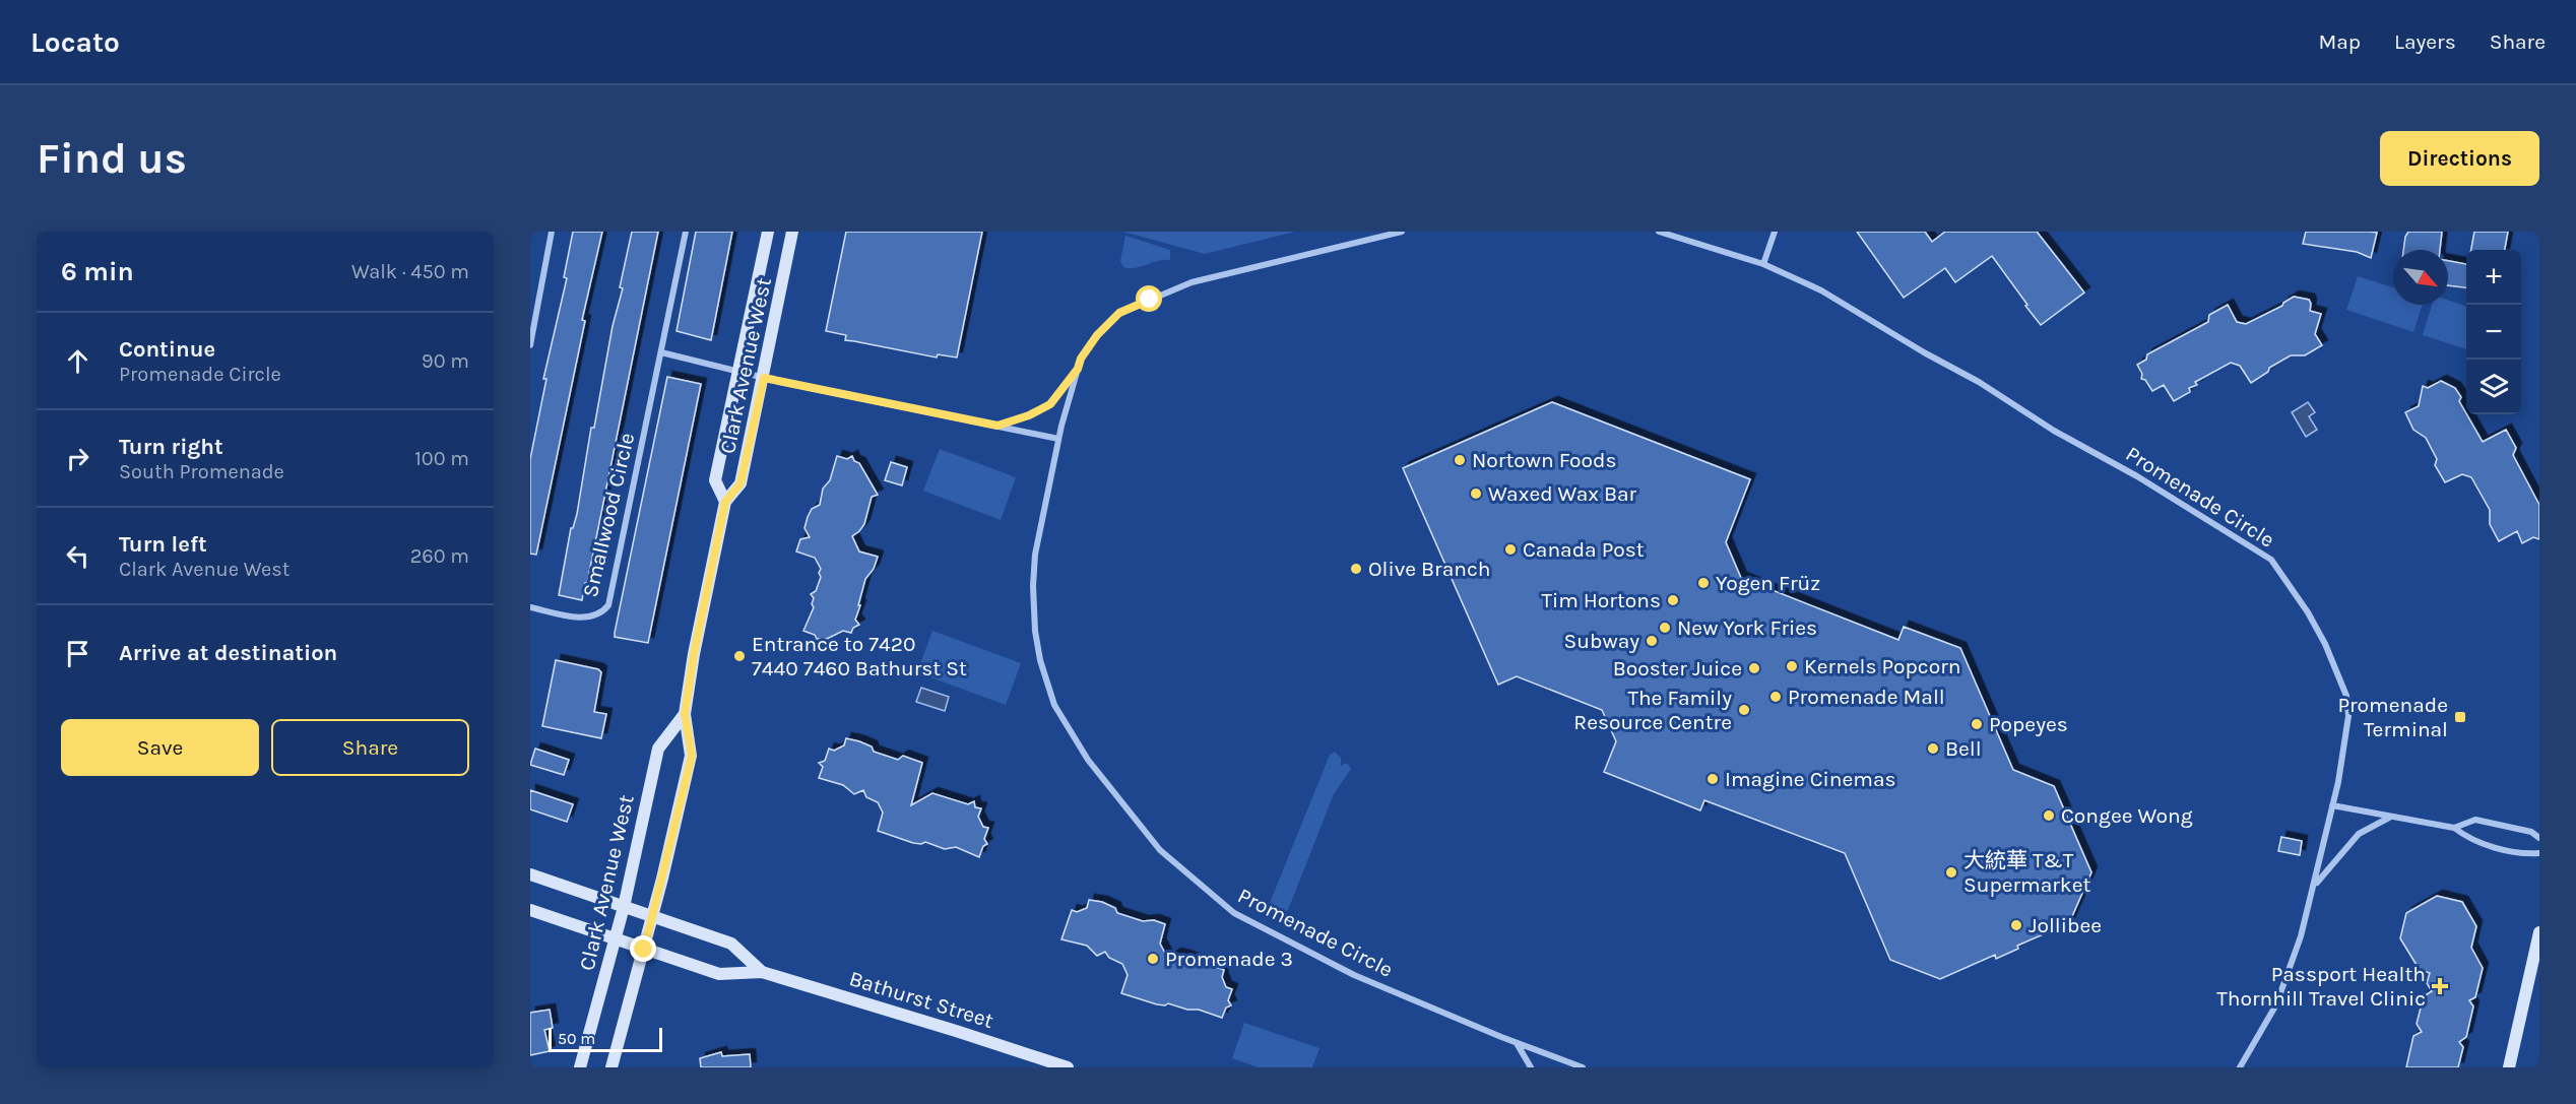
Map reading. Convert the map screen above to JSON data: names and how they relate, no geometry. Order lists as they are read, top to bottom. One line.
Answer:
{"streets":{"street":["Clark Avenue West","Promenade Circle","Smallwood Circle","Bathurst Street"]},"crossings":[["Clark Avenue West","Bathurst Street"]],"places":{"other":["Nortown Foods","Waxed Wax Bar","Canada Post","Olive Branch","Yogen Früz","Tim Hortons","New York Fries","Subway","Entrance to 7420 7440 7460 Bathurst St","Kernels Popcorn","Booster Juice","Promenade Mall","The Family Resource Centre","Popeyes","Bell","Imagine Cinemas","Congee Wong","大統華 T&T Supermarket","Jollibee","Promenade 3"],"transit":["Promenade Terminal"],"health":["Passport Health Thornhill Travel Clinic"]},"scale_bar":"50 m","north":"bottom right","page":{"header":"Locato","nav":["Map","Layers","Share"],"buttons":["Directions",["Save","Share"]],"title":"Find us","heading":["6 min","Walk · 450 m"],"map_buttons":["+","−"],"list":[["Continue","Promenade Circle","90 m"],["Turn right","South Promenade","100 m"],["Turn left","Clark Avenue West","260 m"],"Arrive at destination"],"scale":"50 m"}}
